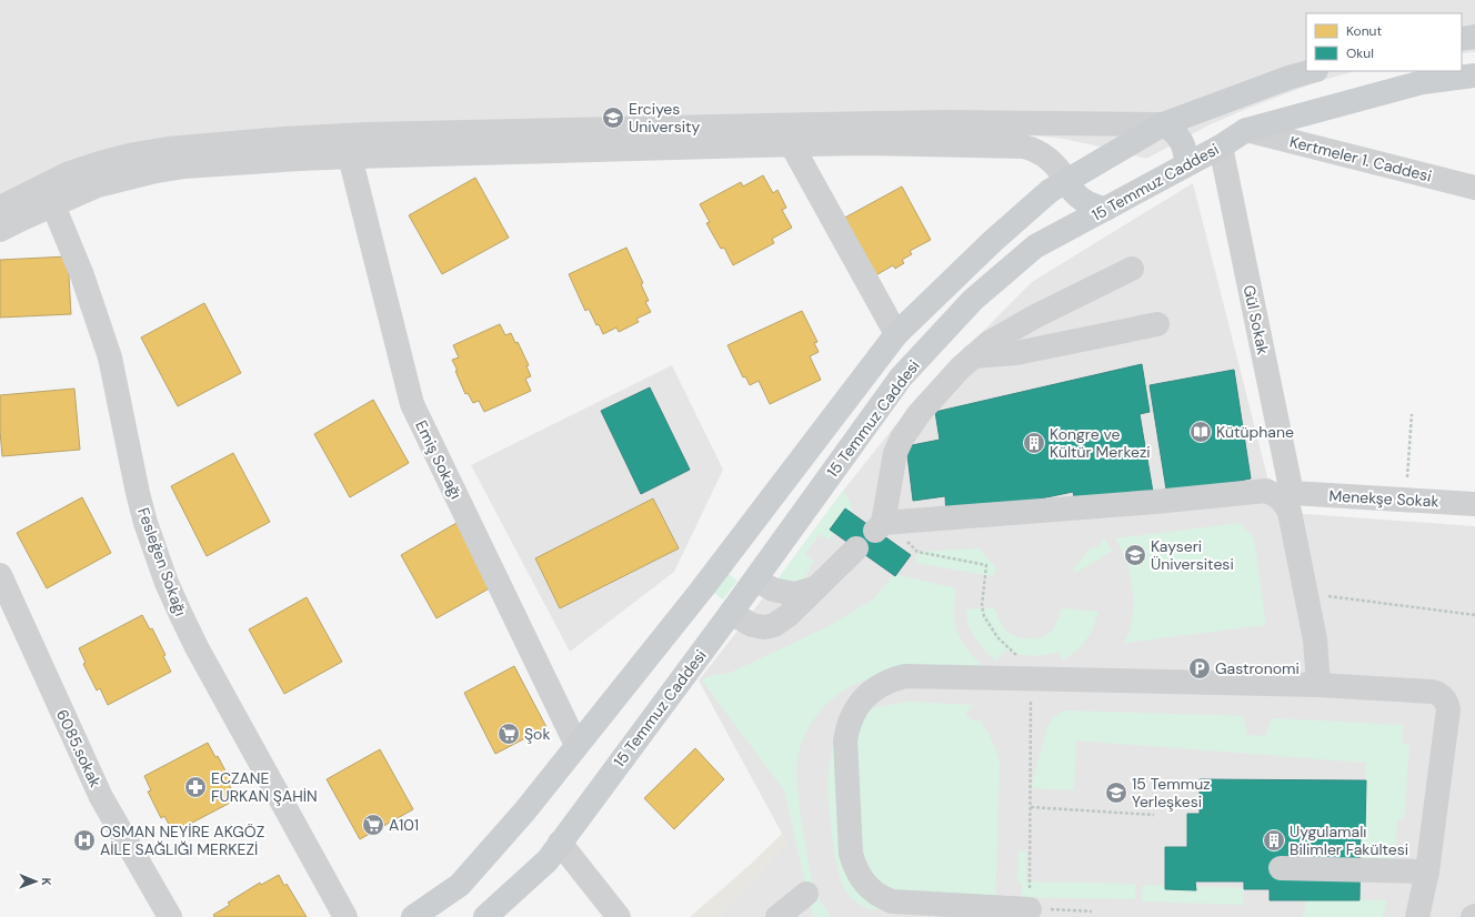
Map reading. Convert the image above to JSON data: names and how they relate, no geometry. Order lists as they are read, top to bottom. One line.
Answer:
{"streets":{"main road":["15 Temmuz Caddesi"],"street":["Kertmeler 1. Caddesi","Gül Sokak","Emiş Sokağı","Menekşe Sokak","Fesleğen Sokağı","6085.sokak"]},"crossings":[["Kertmeler 1. Caddesi","15 Temmuz Caddesi"],["15 Temmuz Caddesi","Gül Sokak"],["15 Temmuz Caddesi","Emiş Sokağı"],["Gül Sokak","Menekşe Sokak"]],"places":{"school or university":["Erciyes University","Kayseri Üniversitesi","15 Temmuz Yerleşkesi"],"library":["Kütüphane"],"building":["Kongre ve Kültür Merkezi","Uygulamalı Bilimler Fakültesi"],"parking":["Gastronomi"],"supermarket":["Şok","A101"],"pharmacy":["ECZANE FURKAN ŞAHİN"],"hospital":["OSMAN NEYİRE AKGÖZ AİLE SAĞLIĞI MERKEZİ"]},"legend":["Konut","Okul"],"north":"right"}
